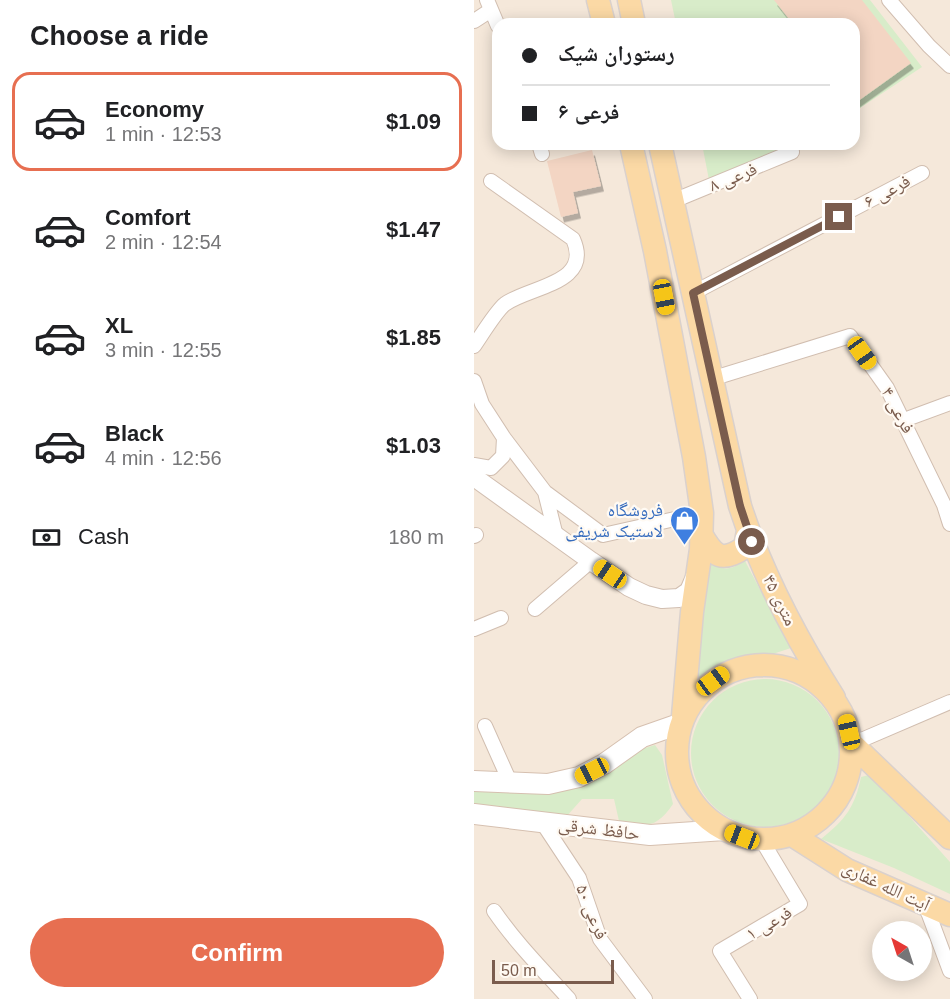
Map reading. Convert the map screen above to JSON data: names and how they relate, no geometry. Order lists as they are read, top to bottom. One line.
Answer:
{"streets":{"main road":["۴۵ متری","حافظ شرقی","آیت الله غفاری"],"street":["فرعی ۸","فرعی ۶","فرعی ۴","فرعی ۵۰","فرعی ۱"]},"crossings":[["فرعی ۸","۴۵ متری"],["فرعی ۶","۴۵ متری"],["فرعی ۴","۴۵ متری"],["۴۵ متری","حافظ شرقی"],["۴۵ متری","آیت الله غفاری"],["۴۵ متری","فرعی ۱"],["حافظ شرقی","آیت الله غفاری"],["حافظ شرقی","فرعی ۵۰"],["حافظ شرقی","فرعی ۱"],["آیت الله غفاری","فرعی ۱"]],"places":{"shop":["فروشگاه لاستیک شریفی"]},"scale_bar":"50 m","north":"top left","page":{"heading":"Choose a ride","banner":["رستوران شیک","فرعی ۶"],"list":[{"name":"Economy","note":"1 min · 12:53","value":"$1.09"},{"name":"Comfort","note":"2 min · 12:54","value":"$1.47"},{"name":"XL","note":"3 min · 12:55","value":"$1.85"},{"name":"Black","note":"4 min · 12:56","value":"$1.03"}],"pay":["Cash","180 m"],"buttons":"Confirm","scale":"50 m"}}
